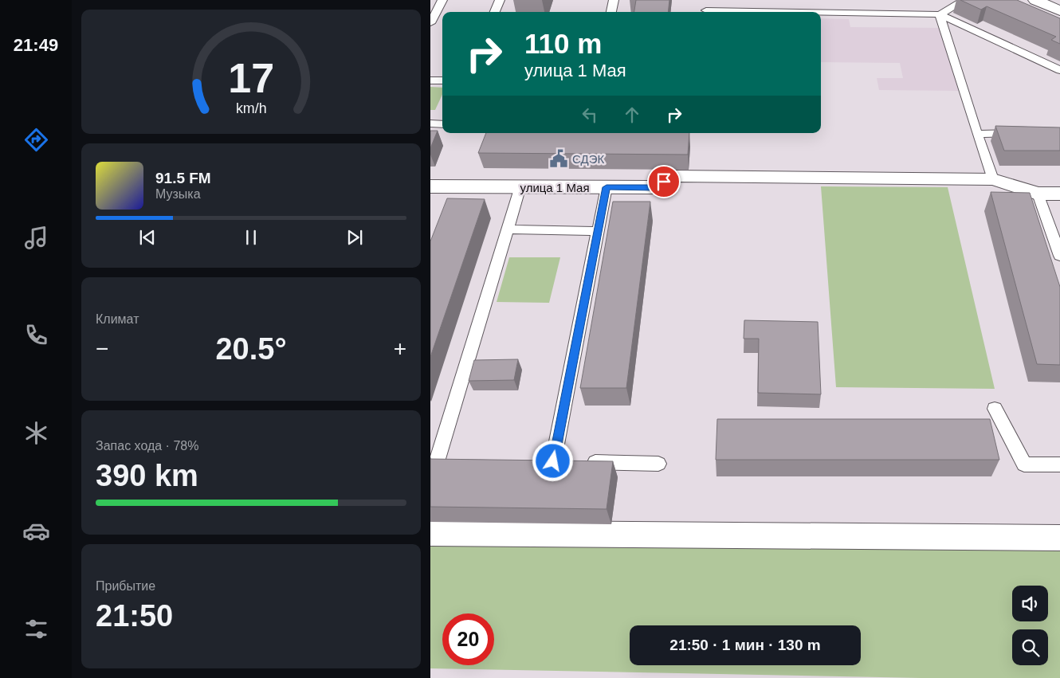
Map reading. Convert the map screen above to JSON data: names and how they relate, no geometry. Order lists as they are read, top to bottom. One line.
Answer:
{"streets":{"street":["улица 1 Мая"]},"places":{"public building":["СДЭК"]},"page":{"tabs":"21:49","turn":["110 m","улица 1 Мая"],"song":["91.5 FM","Музыка"],"tile":["Климат",["Запас хода · 78%","390 km"],["Прибытие","21:50"]],"heat":["−","20.5°","+"],"limit":"20","trip":"21:50 · 1 мин · 130 m","gauge":["17","km/h"]}}
